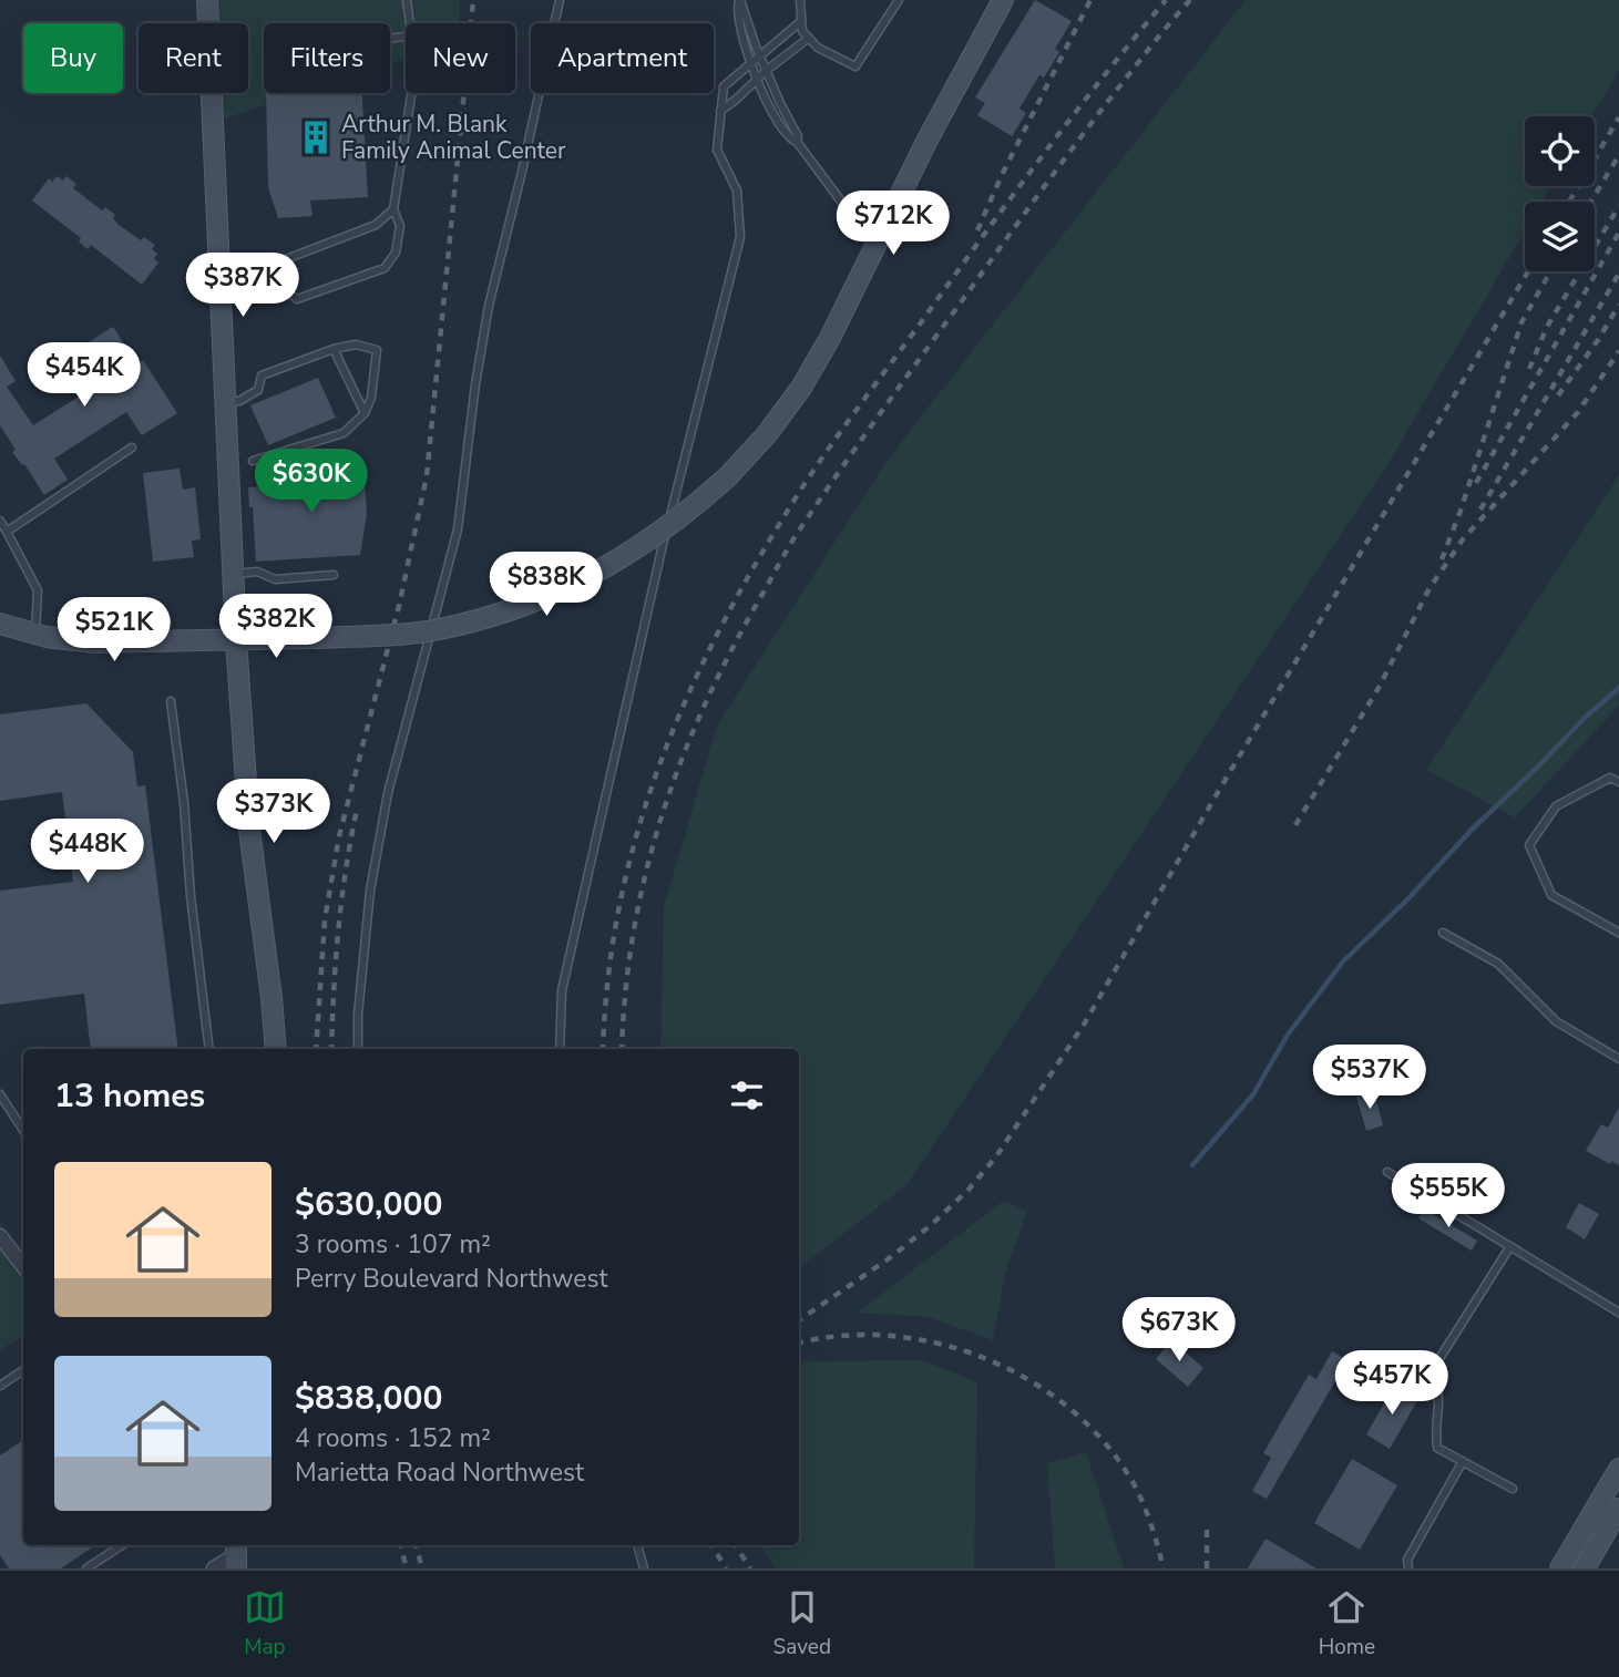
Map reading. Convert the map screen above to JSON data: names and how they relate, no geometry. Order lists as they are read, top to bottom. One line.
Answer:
{"places":{"building":["Arthur M. Blank Family Animal Center"]},"page":{"chip":["Buy","Rent","Filters","New","Apartment"],"price":["$712K","$387K","$454K","$630K","$838K","$382K","$521K","$373K","$448K","$537K","$555K","$673K","$457K"],"heading":"13 homes","list":[{"name":"$630,000","note":"3 rooms · 107 m² · Perry Boulevard Northwest"},{"name":"$838,000","note":"4 rooms · 152 m² · Marietta Road Northwest"}],"tabs":["Map","Saved","Home"]}}
